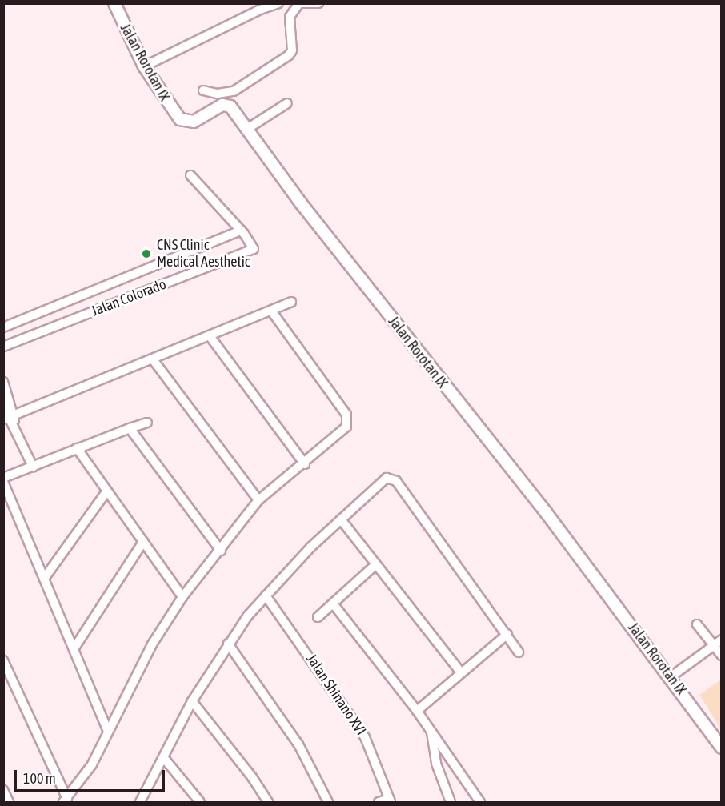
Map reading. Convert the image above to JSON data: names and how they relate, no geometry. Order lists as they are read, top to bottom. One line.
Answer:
{"streets":{"street":["Jalan Rorotan IX","Jalan Colorado","Jalan Shinano XVI"]},"places":["CNS Clinic Medical Aesthetic"],"scale_bar":"100 m"}
